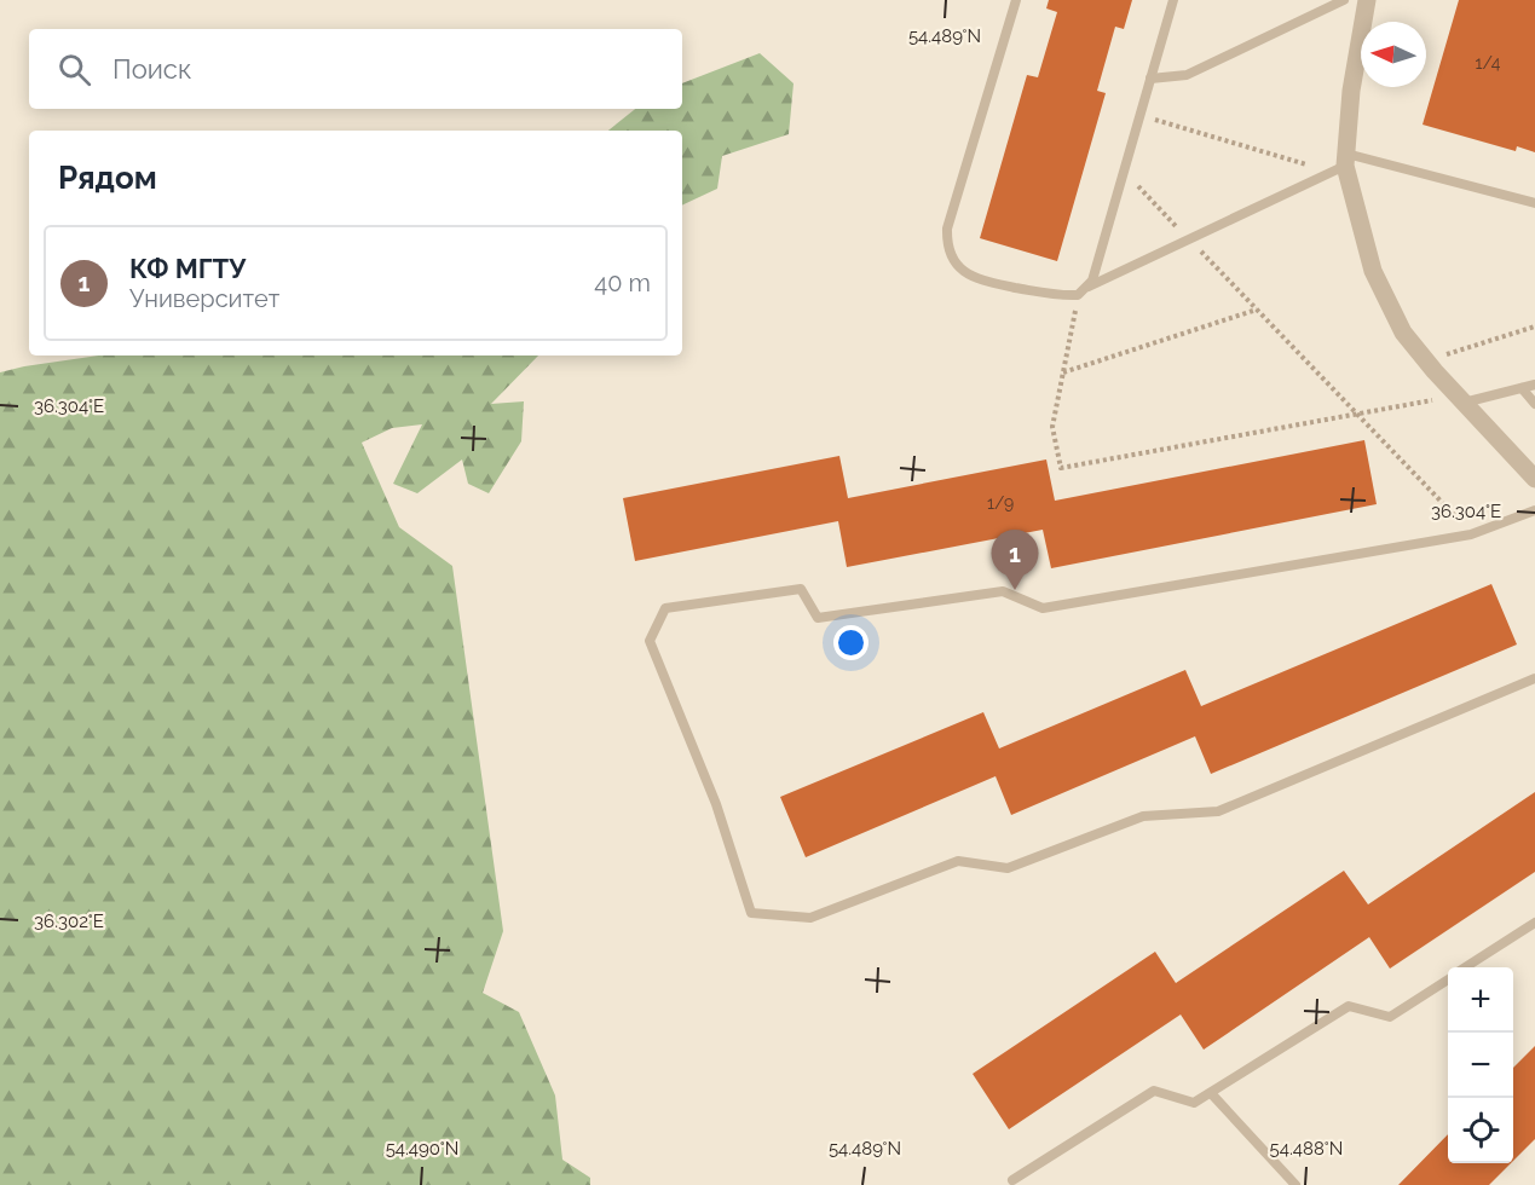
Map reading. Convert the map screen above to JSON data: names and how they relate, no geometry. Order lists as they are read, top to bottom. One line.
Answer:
{"house_numbers":["1/4","1/9"],"north":"left","page":{"search":"Поиск","heading":"Рядом","list":[{"mark":"1","name":"КФ МГТУ","note":"Университет","value":"40 m"}],"pins":"1","map_buttons":["+","−"]},"coordinates":["54.489°N","36.304°E","36.302°E","54.490°N","54.488°N"]}
